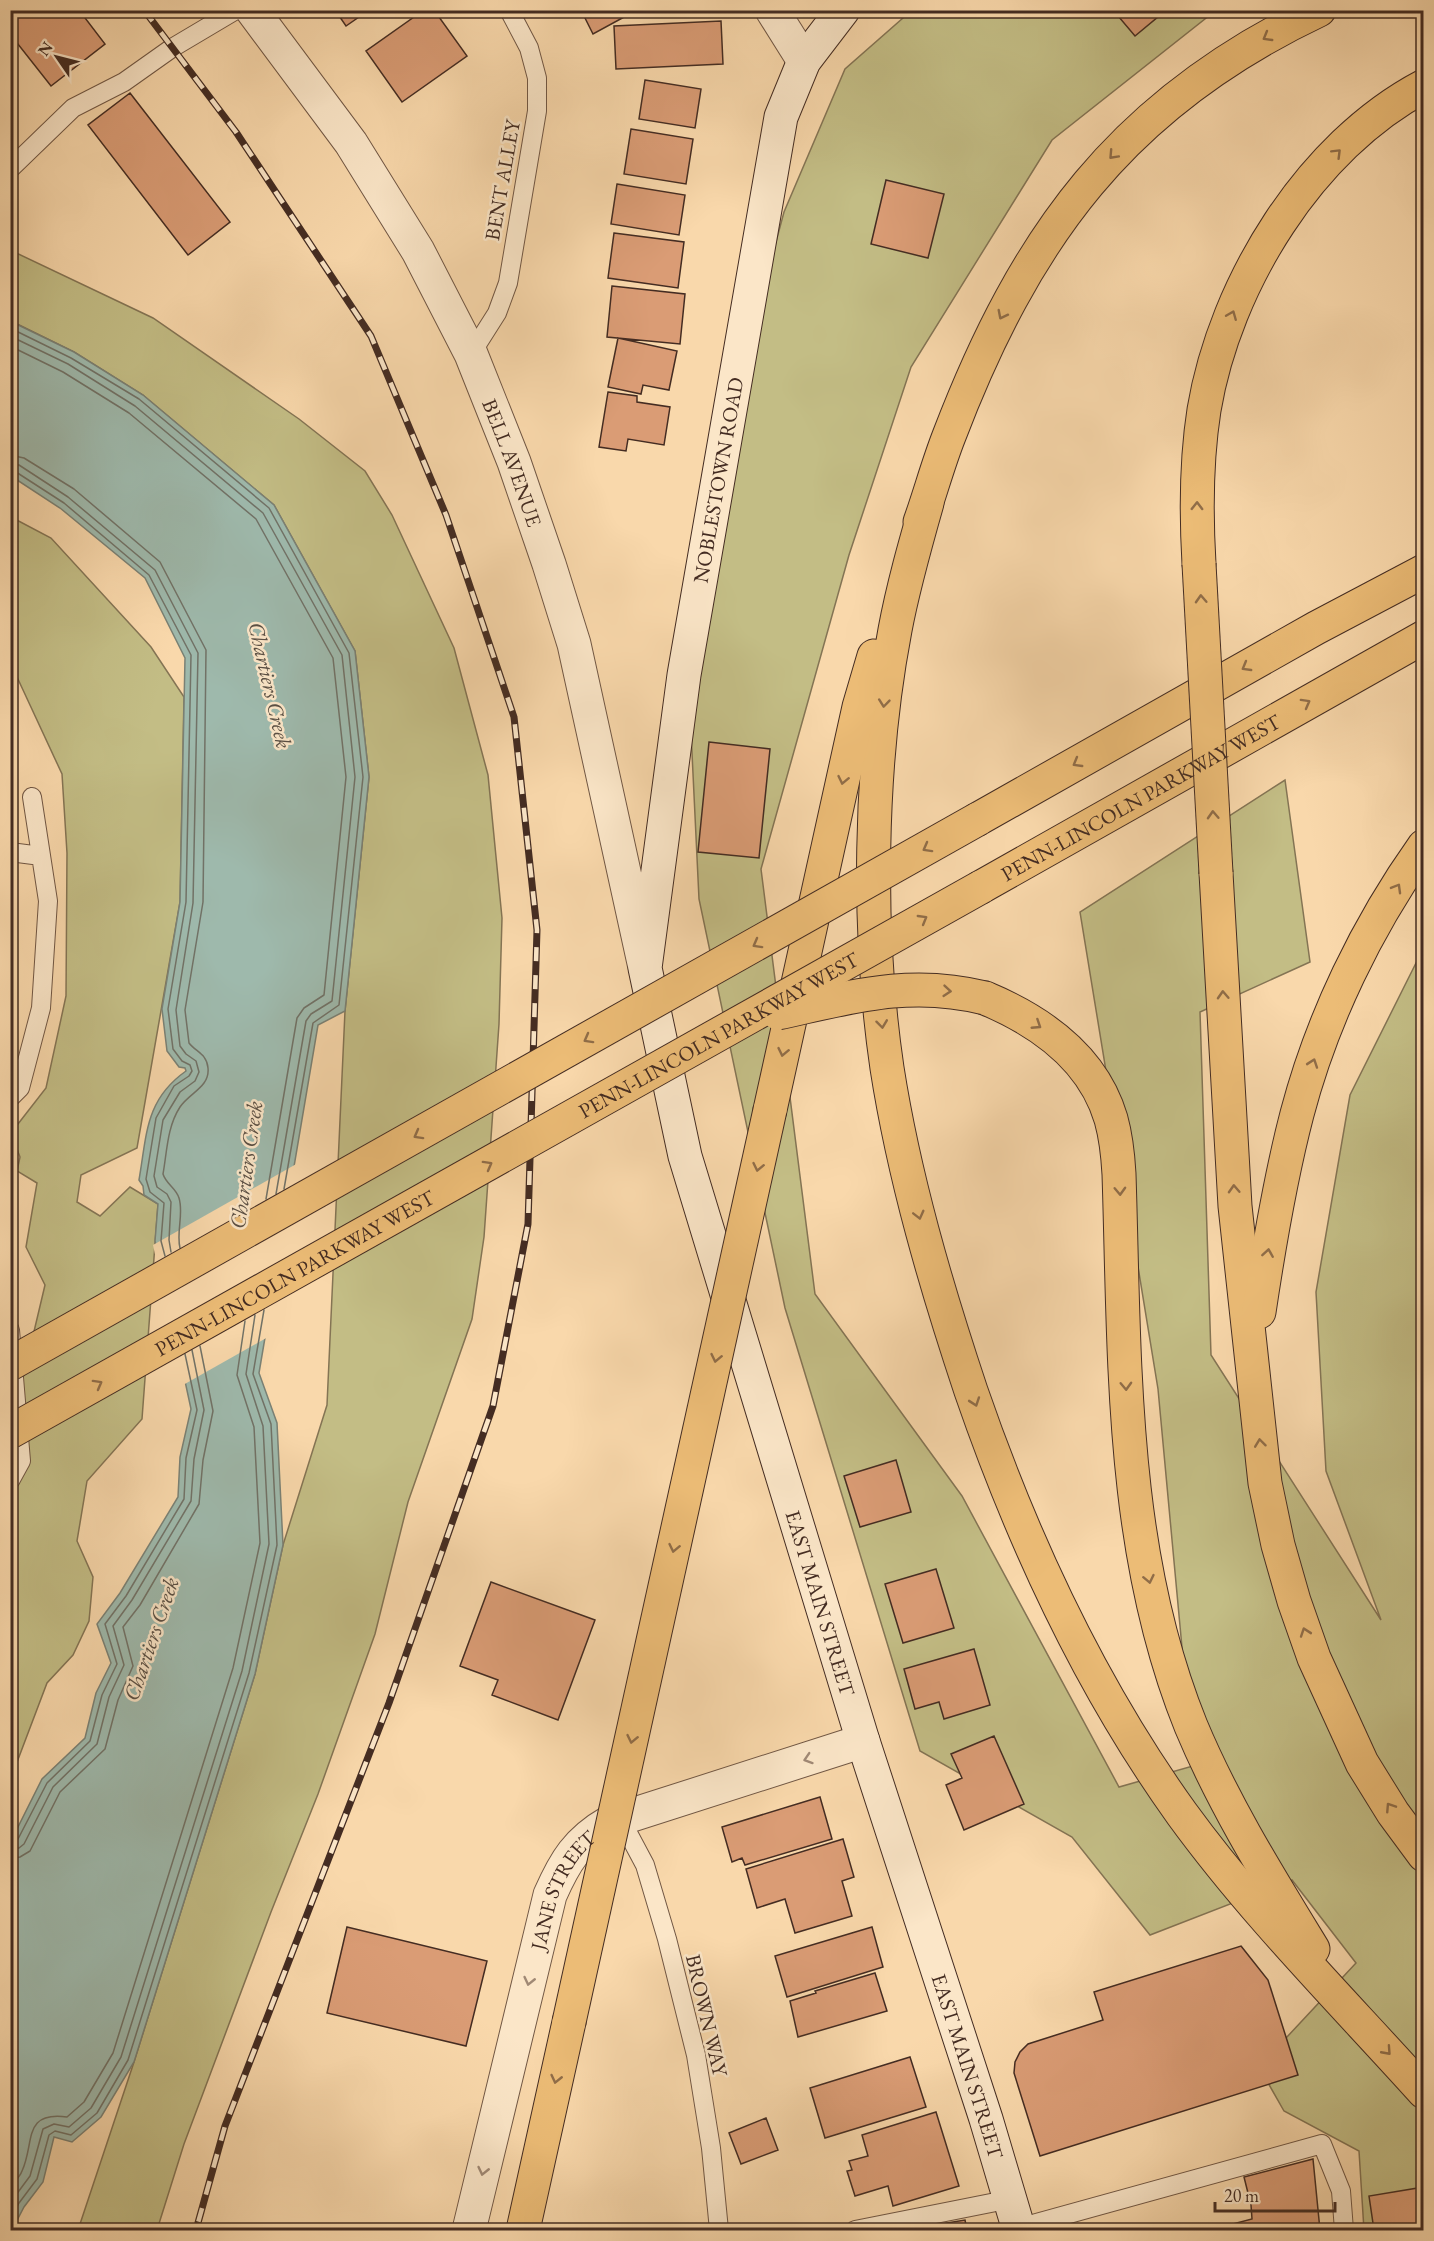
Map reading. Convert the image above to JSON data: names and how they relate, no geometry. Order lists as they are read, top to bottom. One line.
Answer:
{"streets":{"highway":["PENN-LINCOLN PARKWAY WEST"],"main road":["BELL AVENUE","NOBLESTOWN ROAD","EAST MAIN STREET","JANE STREET"],"lane":["BENT ALLEY","BROWN WAY"]},"crossings":[["BENT ALLEY","BELL AVENUE"],["BELL AVENUE","NOBLESTOWN ROAD"],["BELL AVENUE","EAST MAIN STREET"],["NOBLESTOWN ROAD","EAST MAIN STREET"],["EAST MAIN STREET","JANE STREET"],["JANE STREET","BROWN WAY"]],"one_way":["JANE STREET"],"water":["Chartiers Creek"],"scale_bar":"20 m","north":"top left"}
